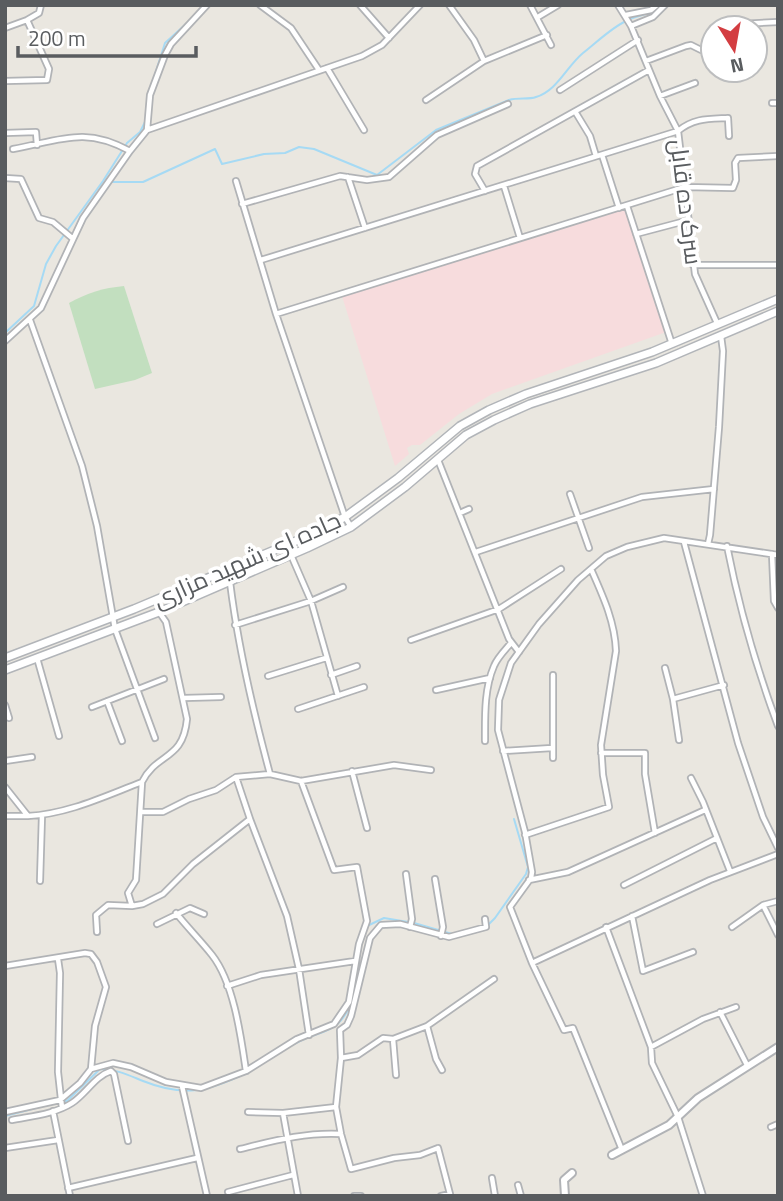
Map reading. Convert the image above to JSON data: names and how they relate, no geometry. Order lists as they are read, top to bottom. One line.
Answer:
{"streets":{"main road":["جاده ای شهید مزاری"],"street":["سرک ده قابل"]},"crossings":[["سرک ده قابل","جاده ای شهید مزاری"]],"scale_bar":"200 m","north":"bottom"}
